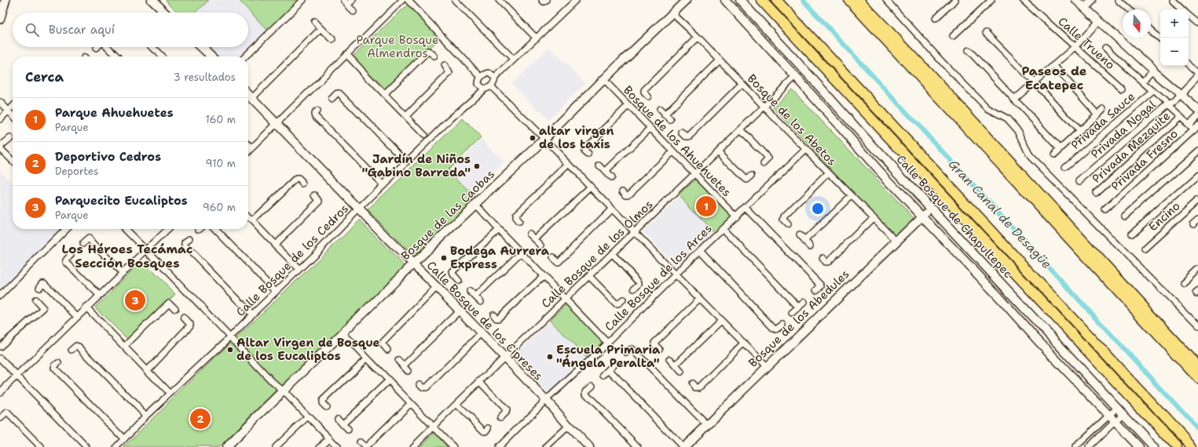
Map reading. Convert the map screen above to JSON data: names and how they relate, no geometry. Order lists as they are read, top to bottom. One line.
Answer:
{"streets":{"street":["Calle Trueno","Bosque de los Abetos","Privada Sauce","Privada Nogal","Bosque de los Ahuehuetes","Privada Mezquite","Privada Fresno","Bosque de las Caobas","Calle Bosque de Chapultepec","Encino","Calle Bosque de los Olmos","Calle Bosque de los Cedros","Calle Bosque de los Arces","Bosque de los Abedules","Calle Bosque de los Cipreses"]},"crossings":[["Bosque de los Abetos","Bosque de las Caobas"],["Bosque de los Abetos","Calle Bosque de los Olmos"],["Bosque de los Abetos","Calle Bosque de los Arces"],["Bosque de los Abetos","Bosque de los Abedules"],["Bosque de los Ahuehuetes","Bosque de las Caobas"],["Bosque de los Ahuehuetes","Calle Bosque de los Olmos"],["Bosque de los Ahuehuetes","Calle Bosque de los Arces"],["Bosque de las Caobas","Calle Bosque de los Cipreses"],["Calle Bosque de Chapultepec","Calle Bosque de los Olmos"],["Calle Bosque de Chapultepec","Bosque de los Abedules"],["Calle Bosque de los Olmos","Calle Bosque de los Cipreses"],["Calle Bosque de los Cedros","Calle Bosque de los Cipreses"],["Calle Bosque de los Arces","Calle Bosque de los Cipreses"]],"districts":["Paseos de Ecatepec","Los Héroes Tecámac Sección Bosques"],"water":["Gran Canal de Desagüe"],"parks":["Parque Bosque Almendros"],"places":["altar virgen de los taxis","Jardín de Niños \"Gabino Barreda\"","Bodega Aurrera Express","Altar Virgen de Bosque de los Eucaliptos","Escuela Primaria \"Ángela Peralta\""],"north":"bottom","page":{"map_buttons":["+","−"],"search":"Buscar aquí","heading":["Cerca","3 resultados"],"list":[{"mark":"1","name":"Parque Ahuehuetes","note":"Parque","value":"160 m"},{"mark":"2","name":"Deportivo Cedros","note":"Deportes","value":"910 m"},{"mark":"3","name":"Parquecito Eucaliptos","note":"Parque","value":"960 m"}],"pins":["1","3","2"]}}
